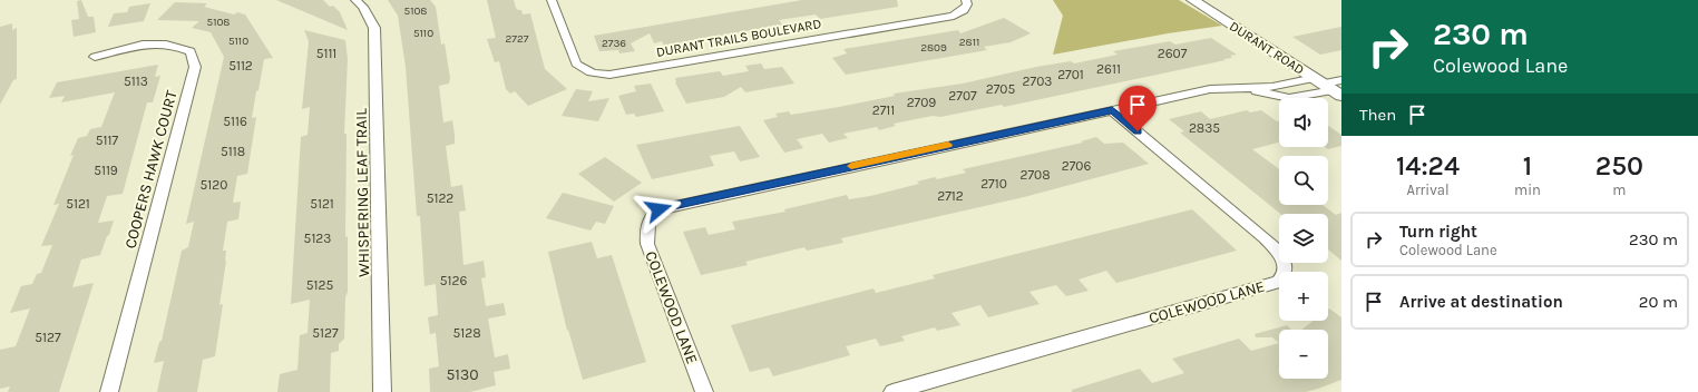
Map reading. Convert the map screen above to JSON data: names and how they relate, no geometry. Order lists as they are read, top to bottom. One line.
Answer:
{"streets":{"street":["DURANT TRAILS BOULEVARD","DURANT ROAD","COOPERS HAWK COURT","WHISPERING LEAF TRAIL","COLEWOOD LANE"]},"crossings":[["DURANT ROAD","COLEWOOD LANE"]],"house_numbers":["5108","5108","5110","2727","5110","2811","2736","2809","5111","2607","5112","2611","2701","5113","2703","2705","2707","2709","2711","5116","2835","5117","5118","2706","5119","2708","2710","5120","2712","5122","5121","5121","5123","5126","5125","5127","5128","5127","5130"],"page":{"turn":["230 m","Colewood Lane"],"then":"Then","map_buttons":["+","−"],"eta":["14:24","Arrival","1","min","250","m"],"list":[{"name":"Turn right","note":"Colewood Lane","value":"230 m"},{"name":"Arrive at destination","value":"20 m"}]}}
